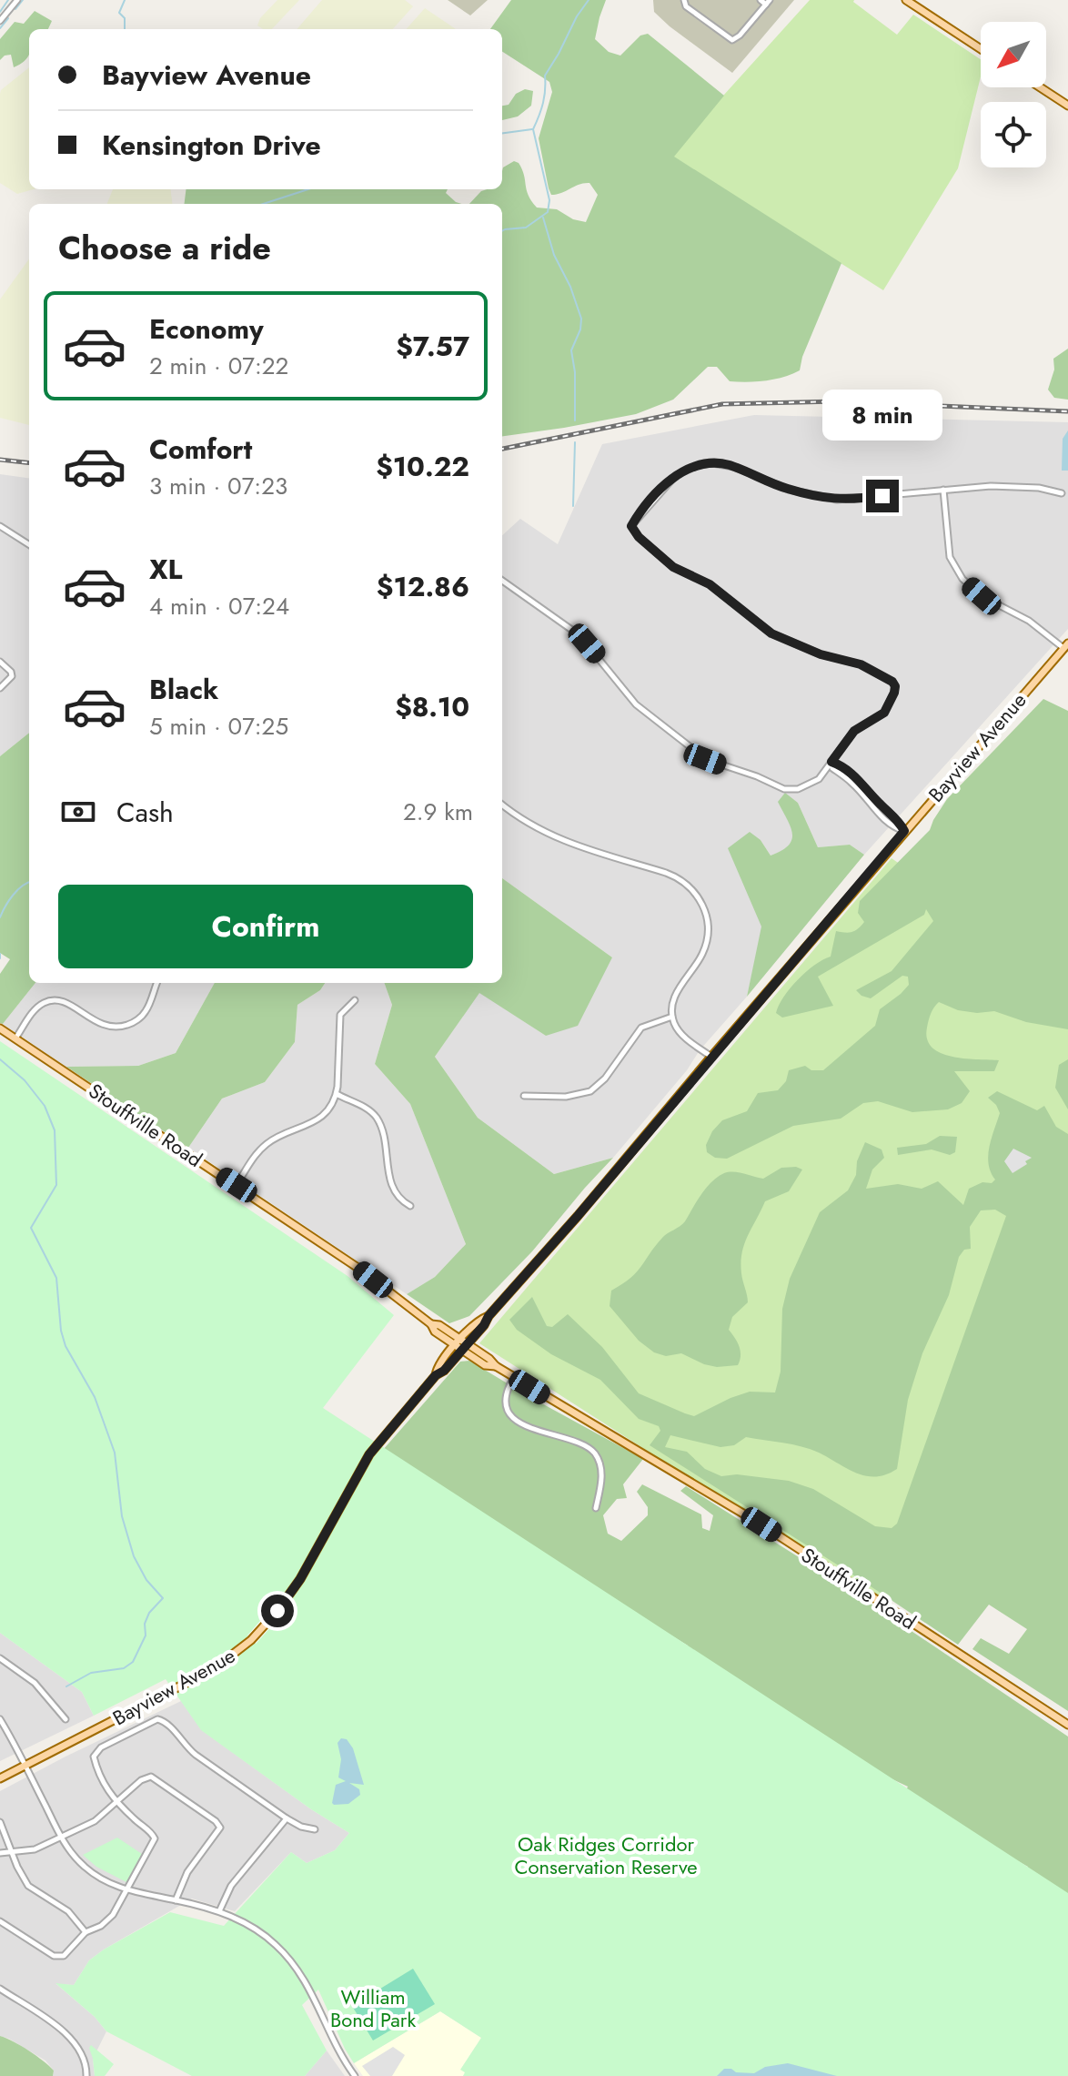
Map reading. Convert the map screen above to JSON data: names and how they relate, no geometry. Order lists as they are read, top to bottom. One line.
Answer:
{"streets":{"main road":["Bayview Avenue","Stouffville Road"]},"crossings":[["Bayview Avenue","Stouffville Road"]],"parks":["Oak Ridges Corridor Conservation Reserve","William Bond Park"],"north":"bottom left","page":{"banner":["Bayview Avenue","Kensington Drive"],"heading":"Choose a ride","list":[{"name":"Economy","note":"2 min · 07:22","value":"$7.57"},{"name":"Comfort","note":"3 min · 07:23","value":"$10.22"},{"name":"XL","note":"4 min · 07:24","value":"$12.86"},{"name":"Black","note":"5 min · 07:25","value":"$8.10"}],"bubble":"8 min","pay":["Cash","2.9 km"],"buttons":"Confirm"}}
